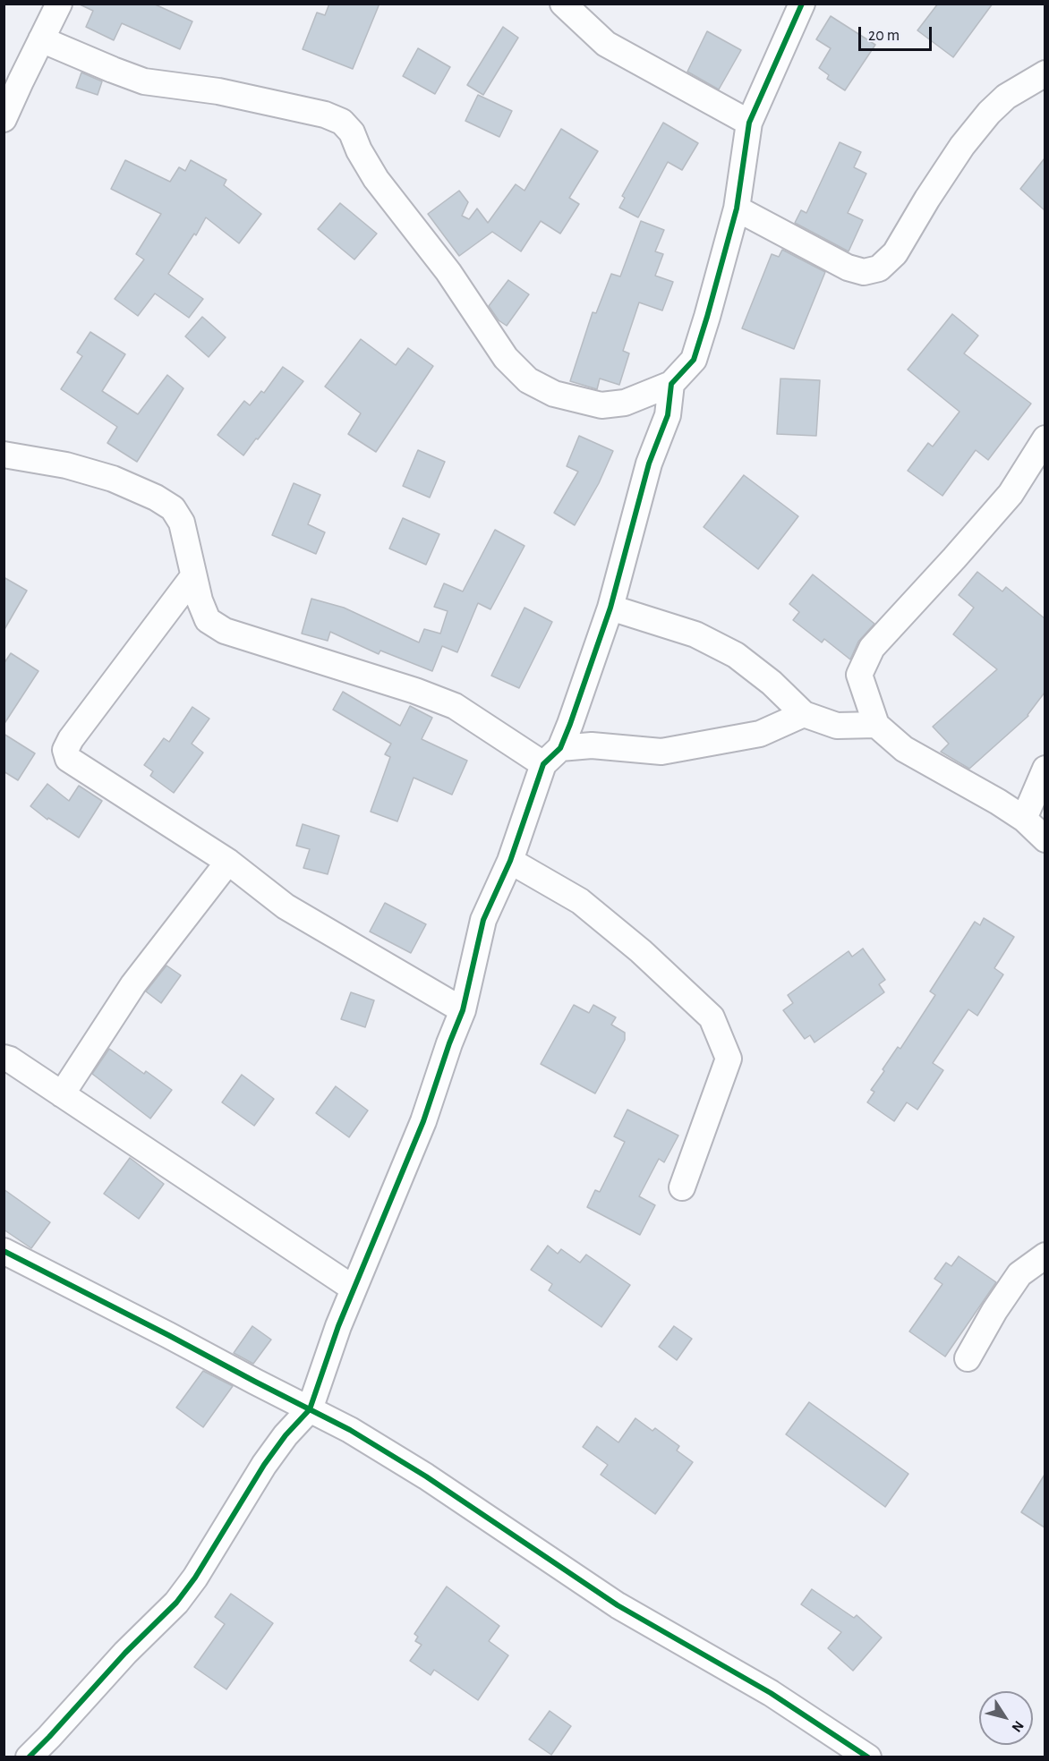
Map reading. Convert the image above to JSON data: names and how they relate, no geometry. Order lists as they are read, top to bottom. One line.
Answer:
{"scale_bar":"20 m","north":"bottom right"}
